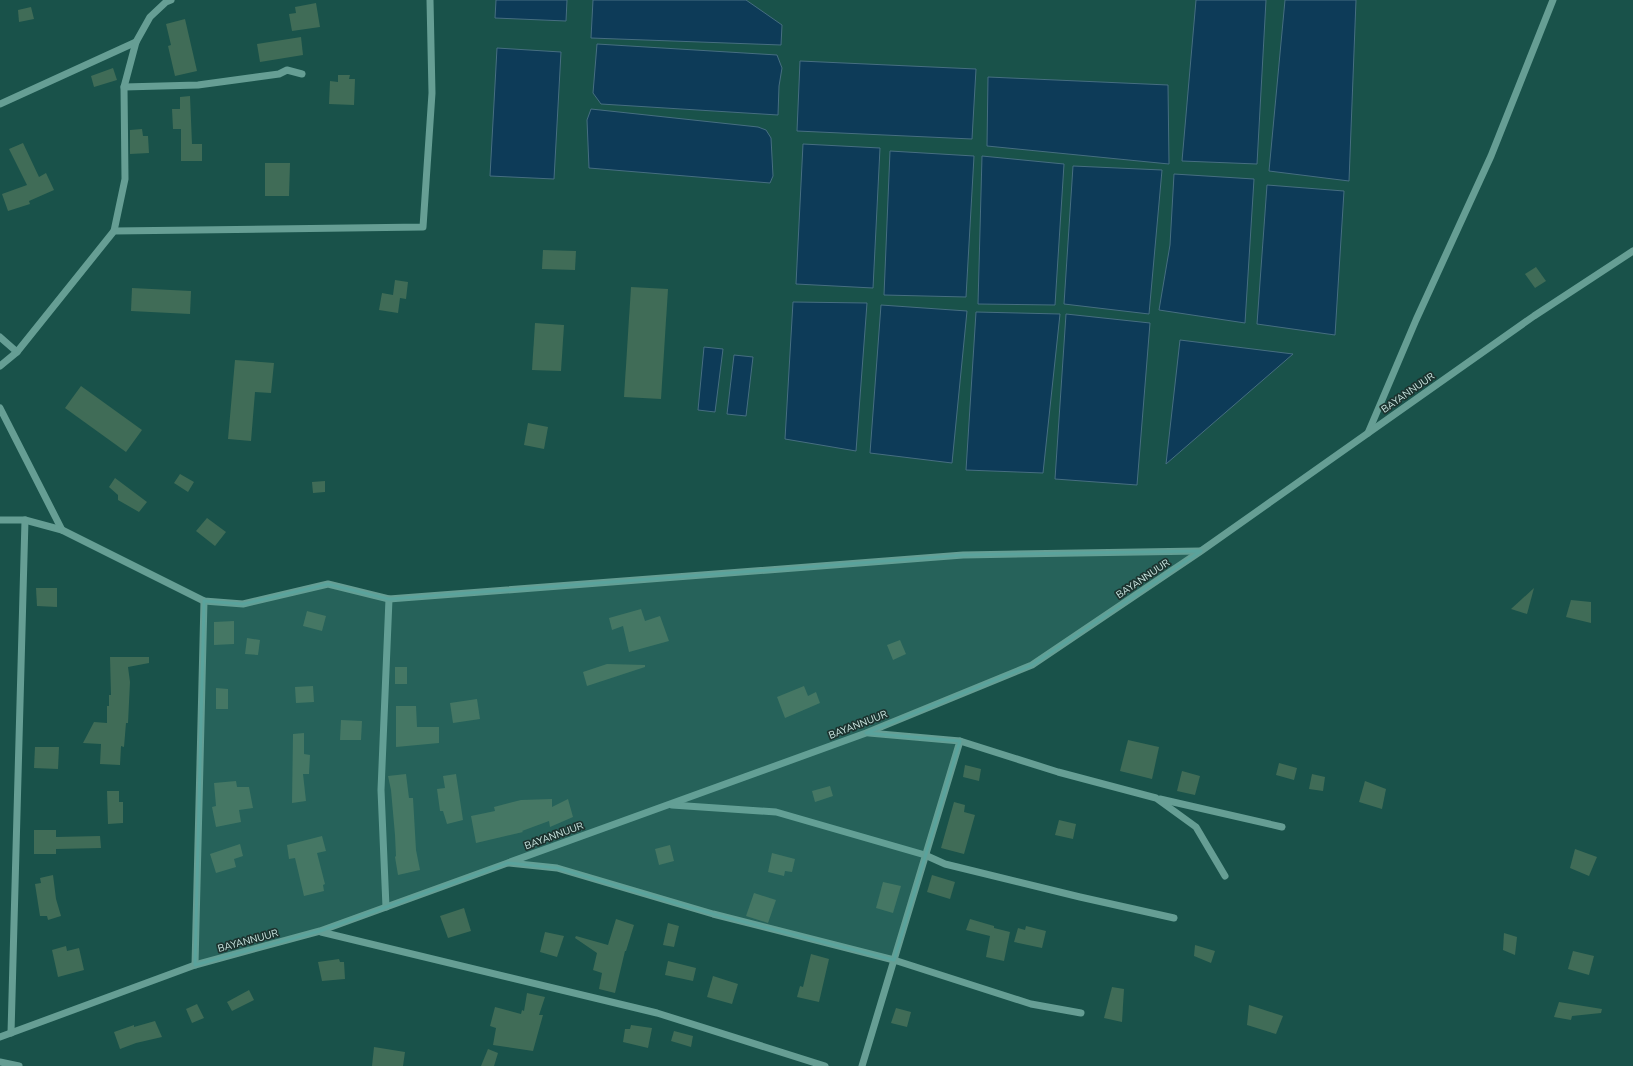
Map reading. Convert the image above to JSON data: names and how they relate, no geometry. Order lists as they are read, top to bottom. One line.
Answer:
{"streets":{"street":["BAYANNUUR"]}}
